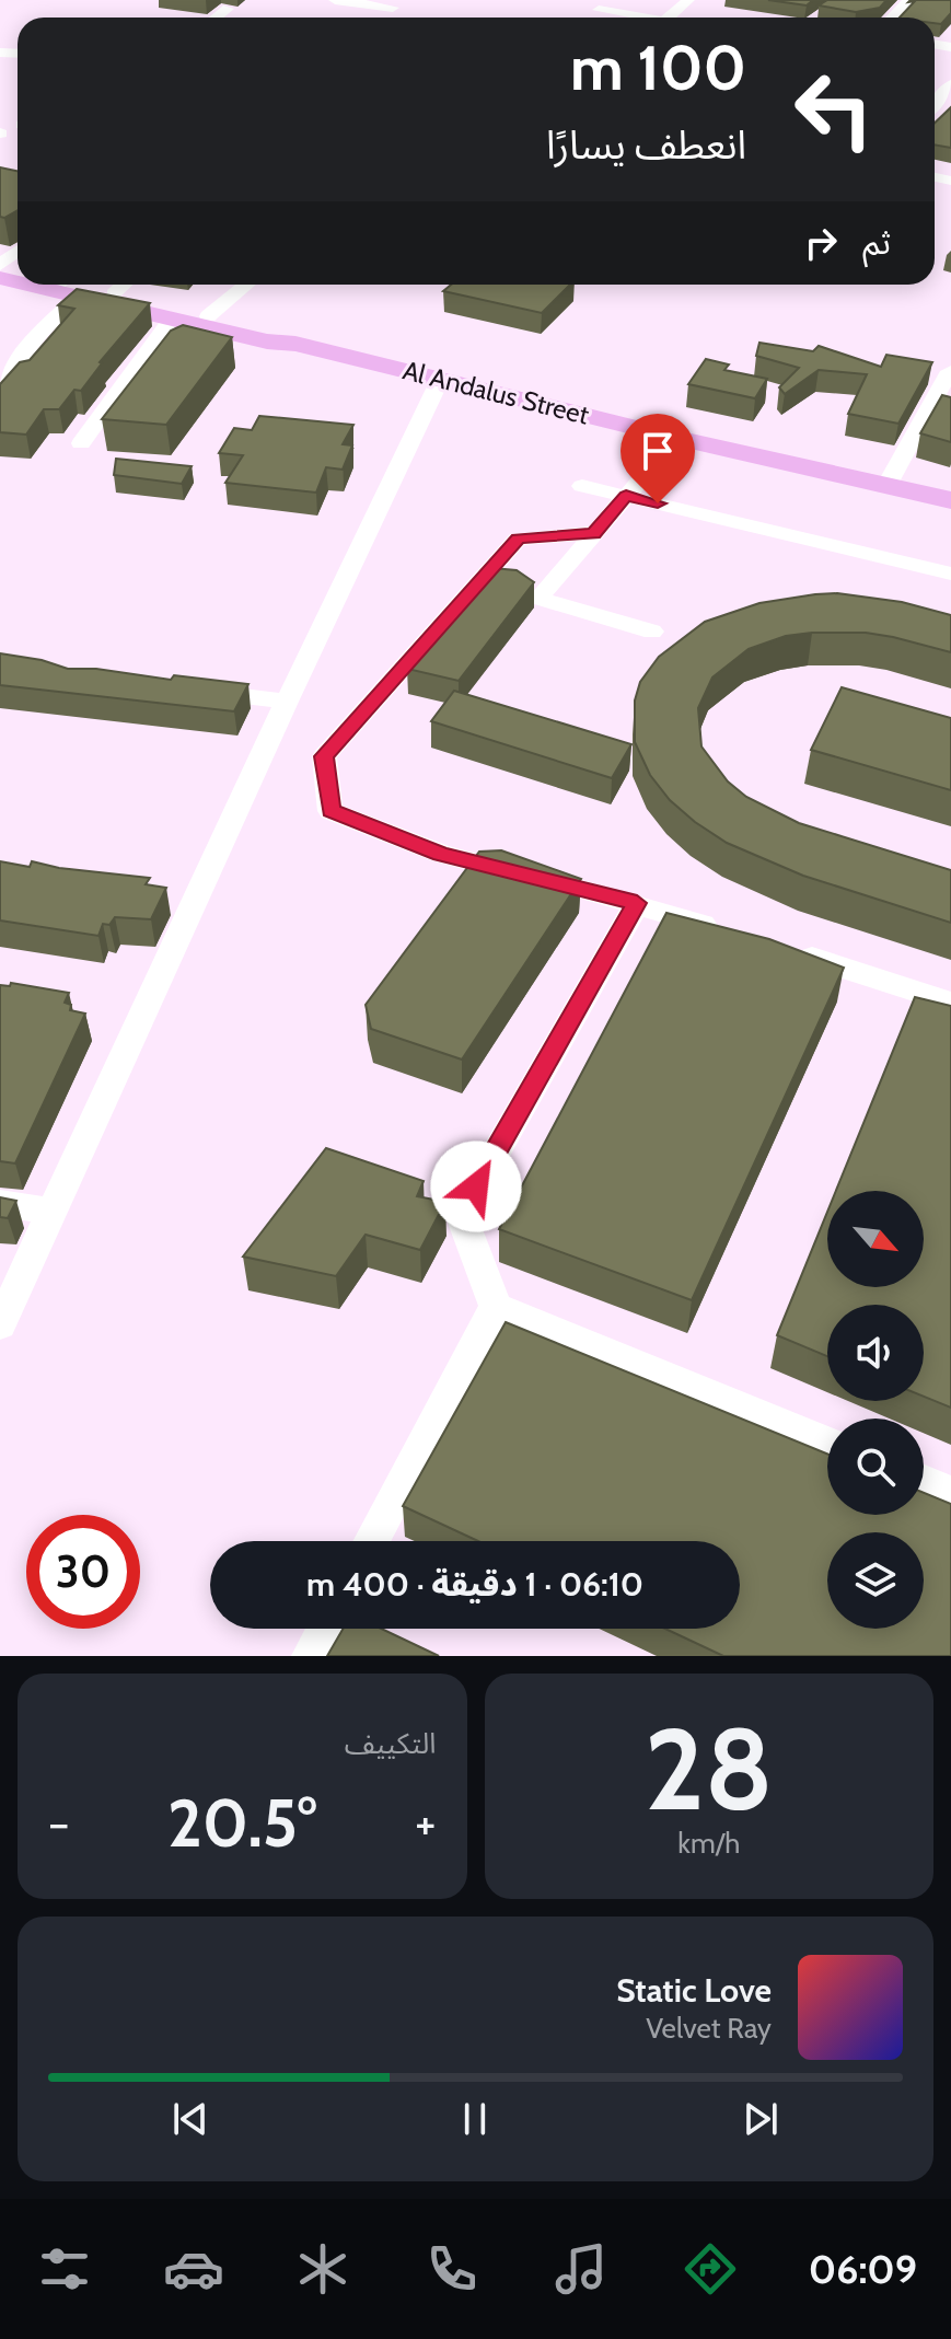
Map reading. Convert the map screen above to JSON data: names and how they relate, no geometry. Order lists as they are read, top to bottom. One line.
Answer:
{"streets":{"main road":["Al Andalus Street"]},"north":"bottom right","page":{"turn":["100 m","انعطف يسارًا"],"then":"ثم","limit":"30","trip":"06:10 · 1 دقيقة · 400 m","tile":[["28","km/h"],"التكييف"],"heat":["−","20.5°","+"],"song":["Static Love","Velvet Ray"],"tabs":"06:09"}}
